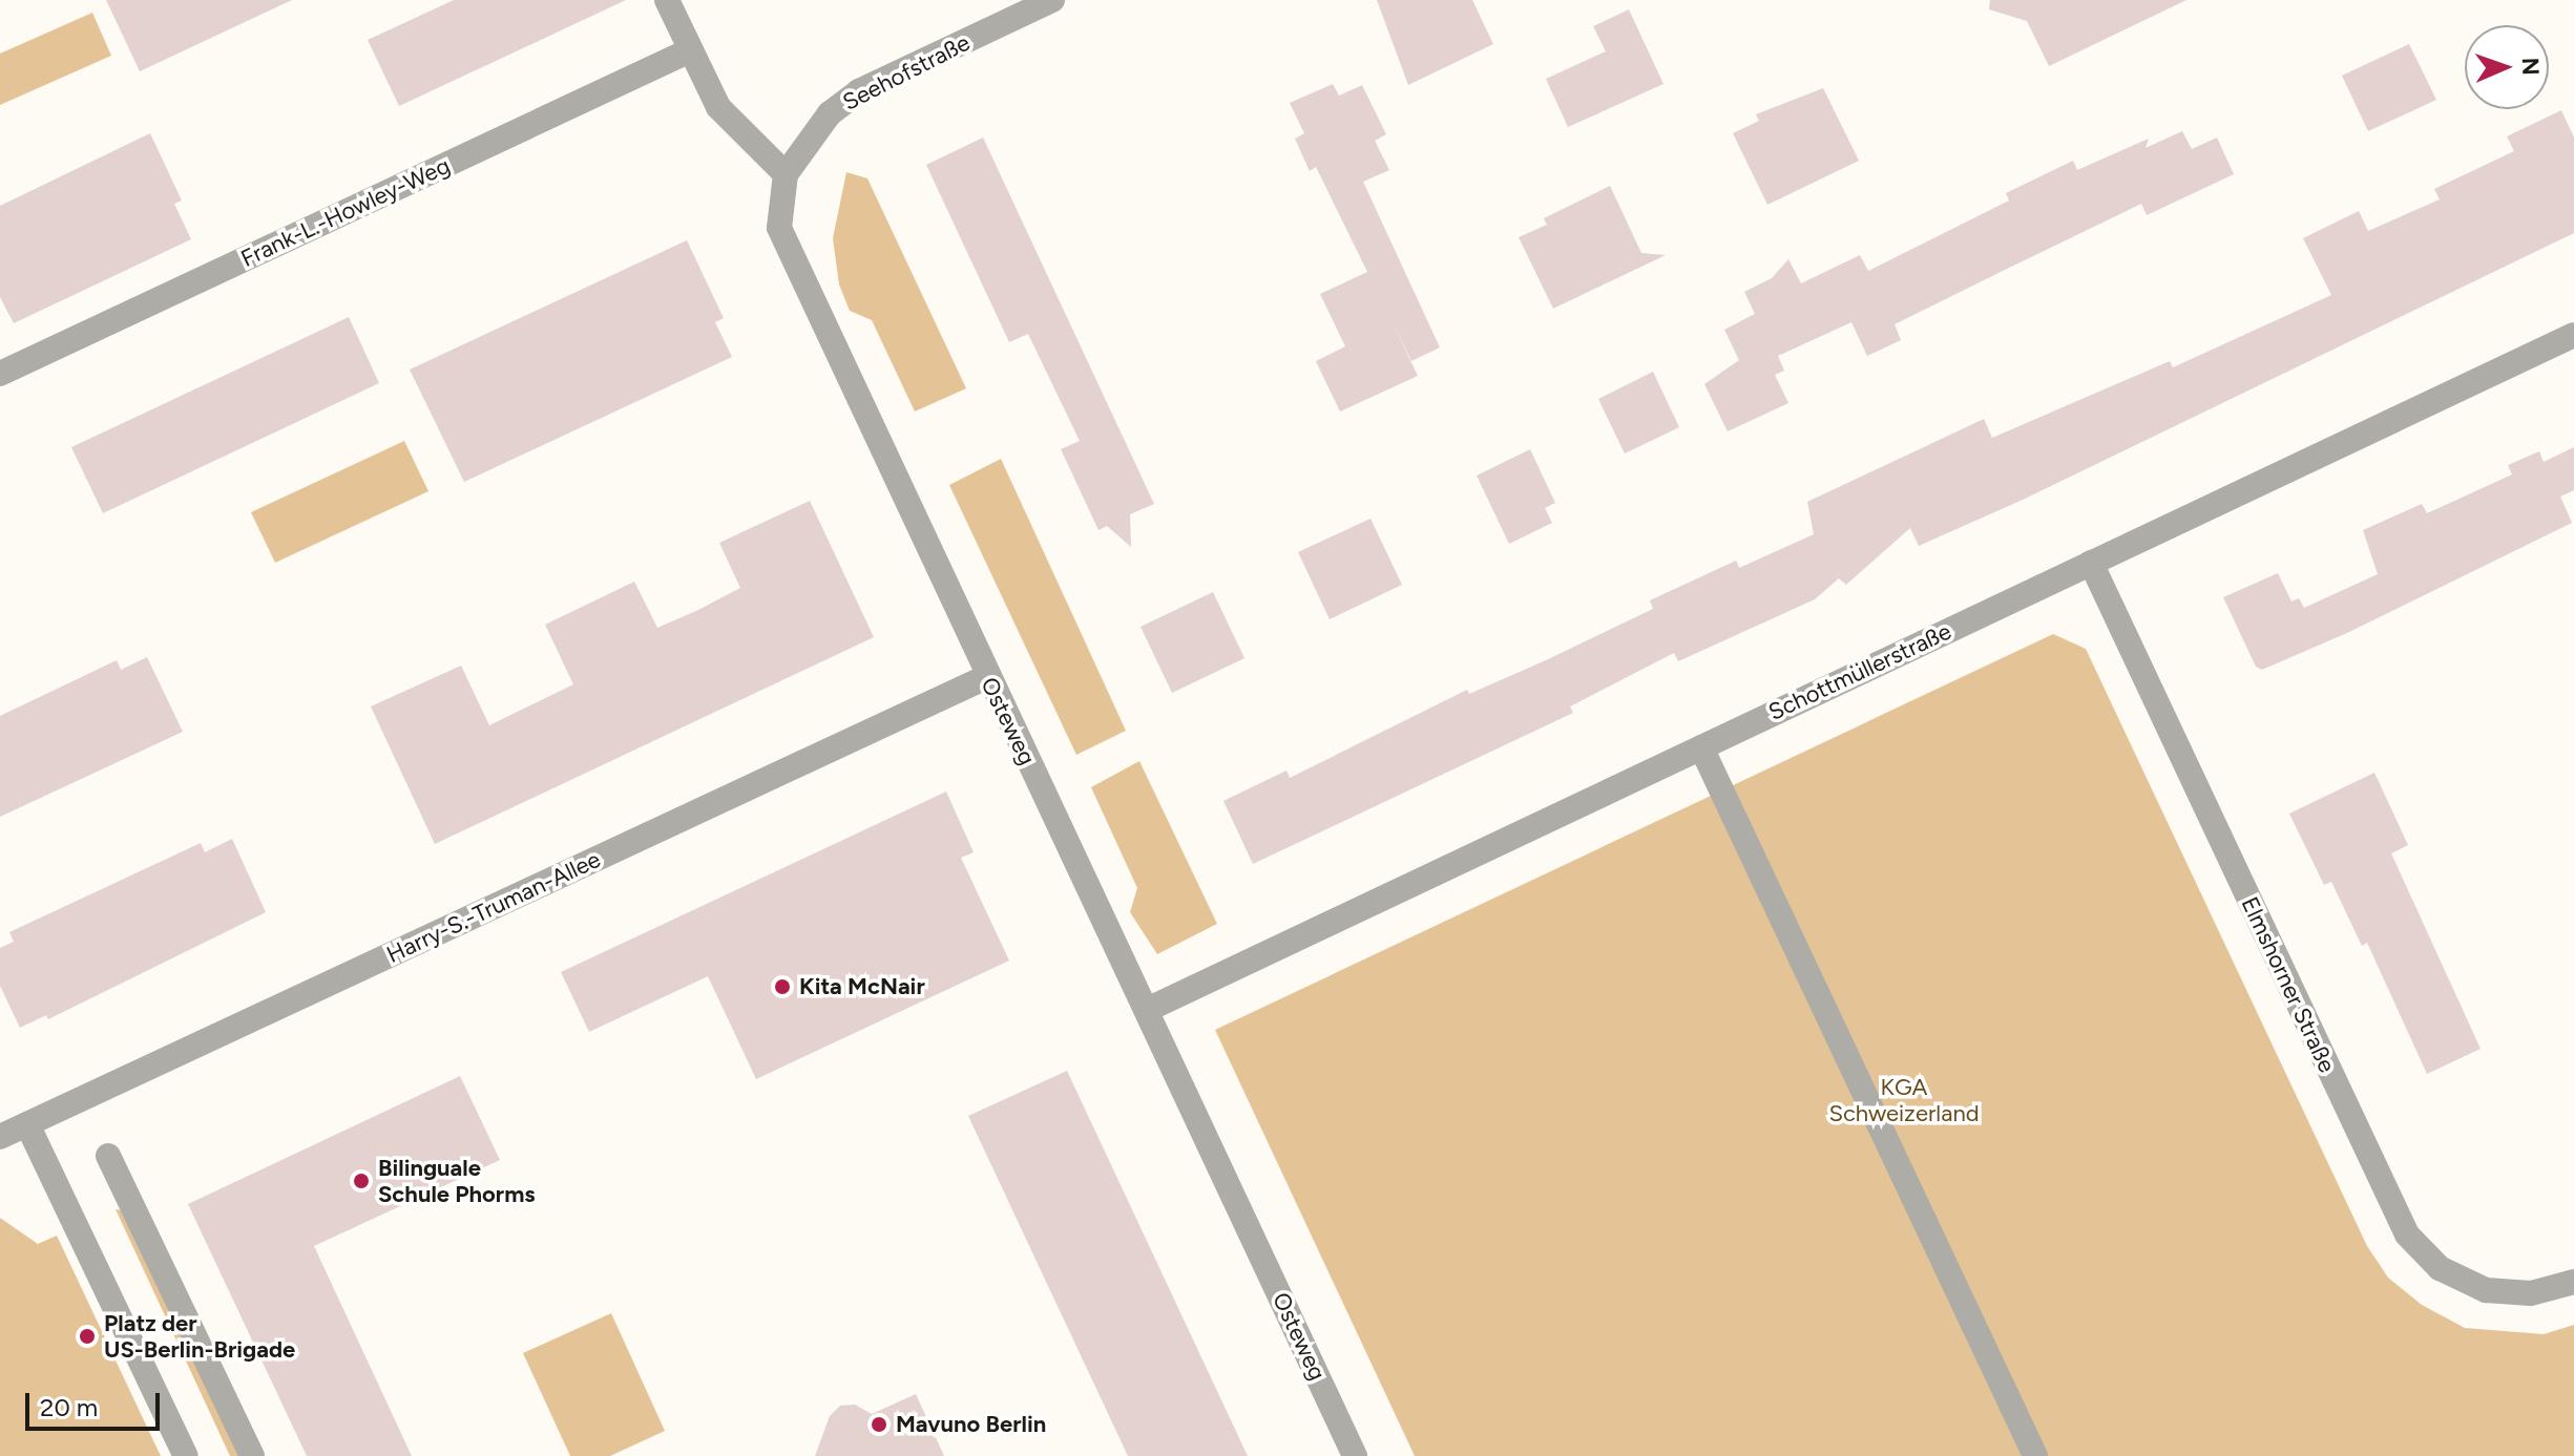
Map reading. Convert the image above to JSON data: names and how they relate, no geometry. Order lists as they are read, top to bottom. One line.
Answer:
{"streets":{"street":["Seehofstraße","Frank-L.-Howley-Weg","Schottmüllerstraße","Osteweg","Harry-S.-Truman-Allee","Elmshorner Straße"]},"crossings":[["Seehofstraße","Osteweg"],["Schottmüllerstraße","Osteweg"],["Schottmüllerstraße","Elmshorner Straße"],["Osteweg","Harry-S.-Truman-Allee"]],"parks":["KGA Schweizerland"],"places":["Kita McNair","Bilinguale Schule Phorms","Platz der US-Berlin-Brigade","Mavuno Berlin"],"scale_bar":"20 m","north":"right"}
